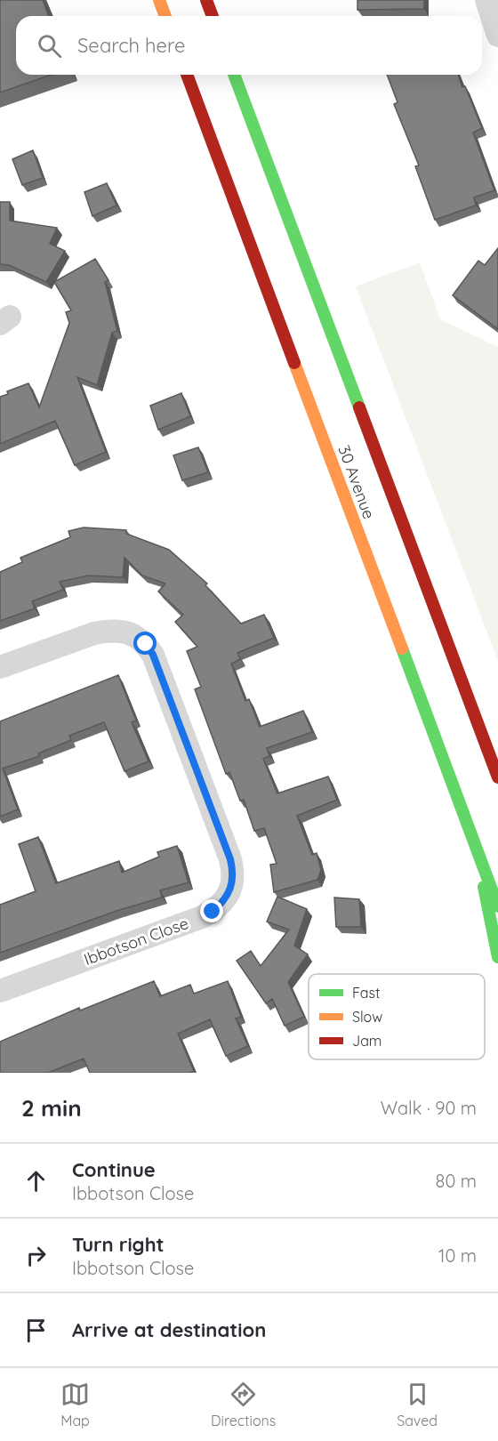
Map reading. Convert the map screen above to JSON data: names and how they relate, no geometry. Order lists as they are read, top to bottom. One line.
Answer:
{"streets":{"main road":["30 Avenue"],"street":["Ibbotson Close"]},"legend":["Fast","Slow","Jam"],"page":{"search":"Search here","heading":["2 min","Walk · 90 m"],"list":[["Continue","Ibbotson Close","80 m"],["Turn right","Ibbotson Close","10 m"],"Arrive at destination"],"nav":["Map","Directions","Saved"]}}
